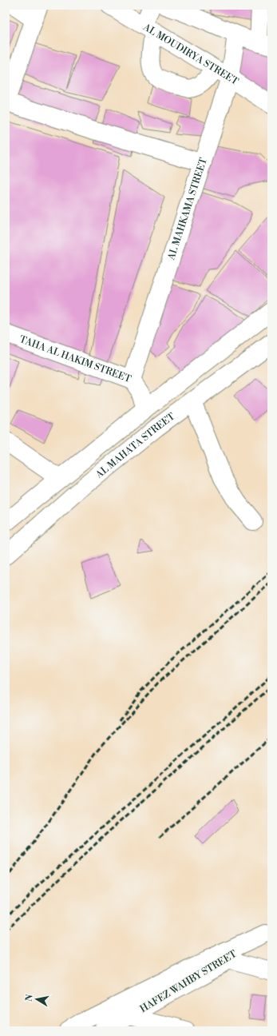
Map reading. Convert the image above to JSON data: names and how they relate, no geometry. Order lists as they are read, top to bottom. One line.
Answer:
{"streets":{"street":["AL MOUDIRYA STREET","AL MAHKAMA STREET","TAHA AL HAKIM STREET","AL MAHATA STREET","HAFEZ WAHBY STREET"]},"crossings":[["AL MOUDIRYA STREET","AL MAHKAMA STREET"],["AL MAHKAMA STREET","TAHA AL HAKIM STREET"]],"north":"left"}
